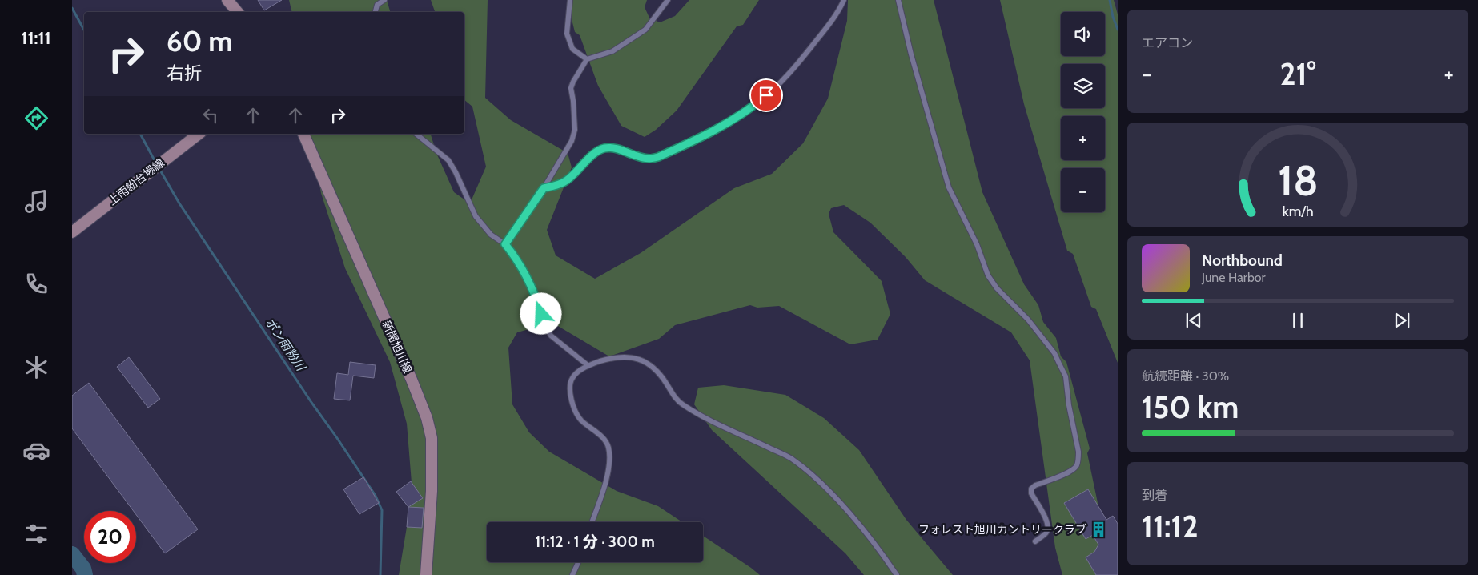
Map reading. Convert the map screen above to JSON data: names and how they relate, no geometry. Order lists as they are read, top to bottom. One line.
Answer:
{"streets":{"main road":["上雨紛台場線","新開旭川線"]},"water":["ポン雨粉川"],"places":{"building":["フォレスト旭川カントリークラブ"]},"page":{"tabs":"11:11","tile":["エアコン",["航続距離 · 30%","150 km"],["到着","11:12"]],"map_buttons":["+","−"],"turn":["60 m","右折"],"heat":["−","21°","+"],"song":["Northbound","June Harbor"],"limit":"20","trip":"11:12 · 1 分 · 300 m","gauge":["18","km/h"]}}
